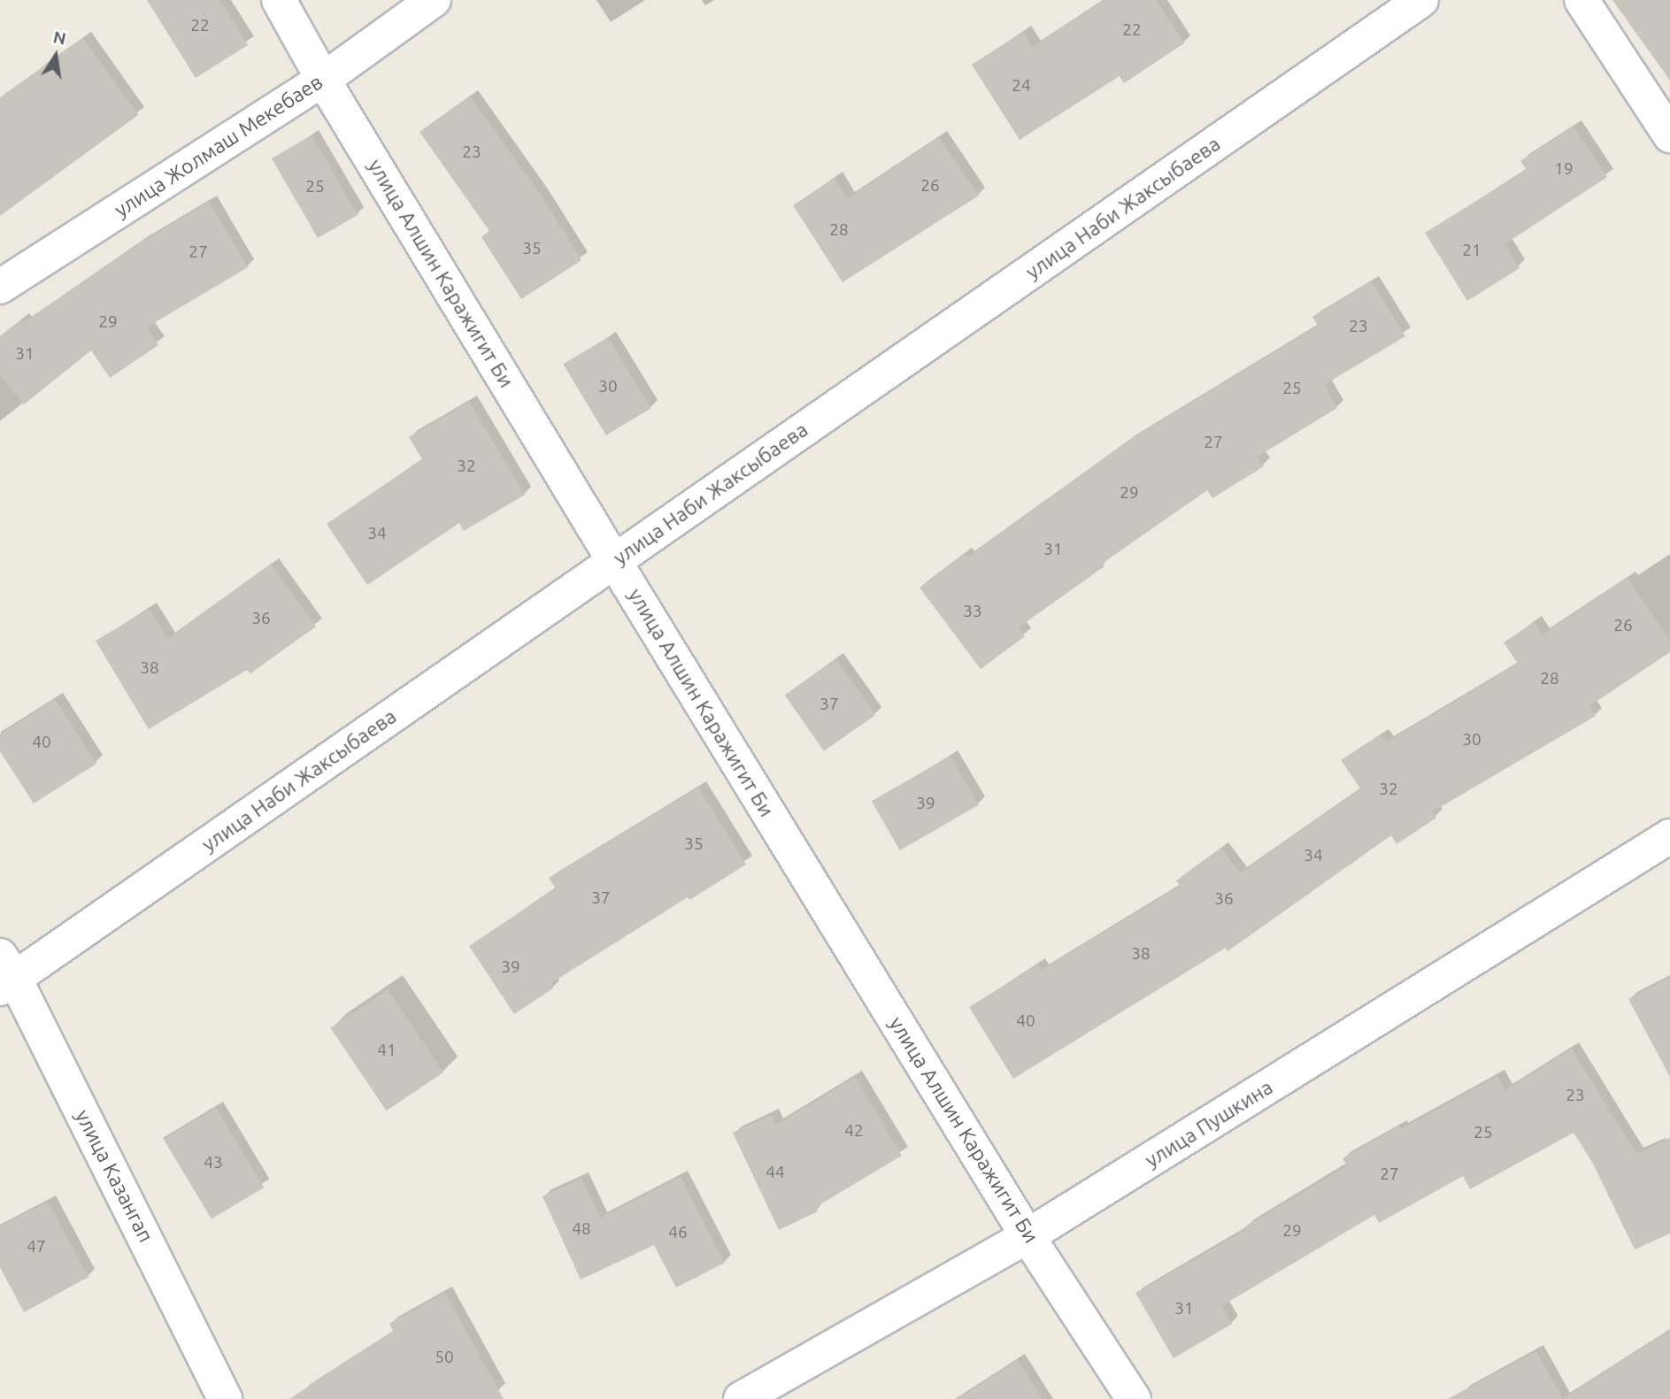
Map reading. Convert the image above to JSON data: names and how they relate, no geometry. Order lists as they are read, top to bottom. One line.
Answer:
{"streets":{"street":["улица Жолмаш Мекебаев","улица Наби Жаксыбаева","улица Алшин Каражигит Би","улица Пушкина","улица Казангап"]},"crossings":[["улица Жолмаш Мекебаев","улица Алшин Каражигит Би"],["улица Наби Жаксыбаева","улица Алшин Каражигит Би"],["улица Наби Жаксыбаева","улица Казангап"],["улица Алшин Каражигит Би","улица Пушкина"]],"house_numbers":["22","22","24","23","19","26","25","28","35","21","27","29","23","31","30","25","27","32","29","34","31","33","36","26","38","28","37","30","40","32","39","35","34","37","36","38","39","40","41","23","42","25","43","44","27","48","29","46","47","31","50"],"north":"top"}
